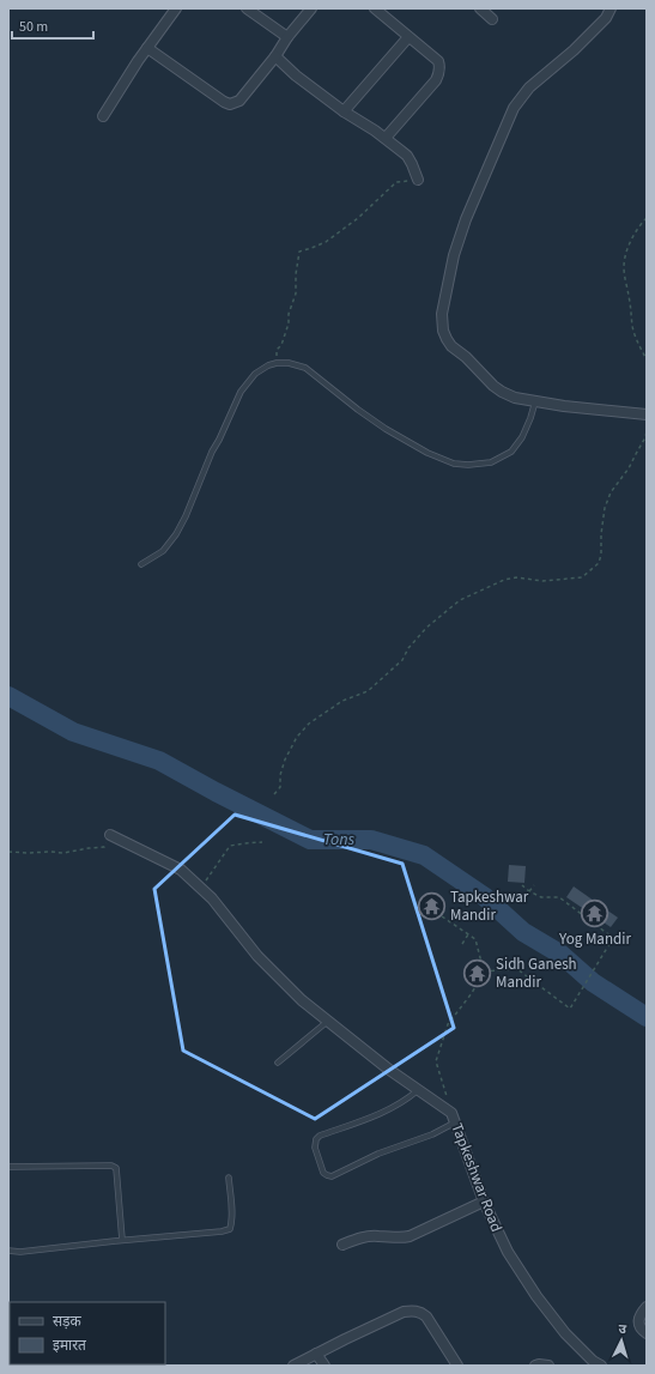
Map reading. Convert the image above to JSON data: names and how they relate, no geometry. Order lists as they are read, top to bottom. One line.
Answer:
{"streets":{"street":["Tapkeshwar Road"]},"water":["Tons"],"places":{"temple":["Tapkeshwar Mandir","Yog Mandir","Sidh Ganesh Mandir"]},"legend":["सड़क","इमारत"],"scale_bar":"50 m","north":"top"}
